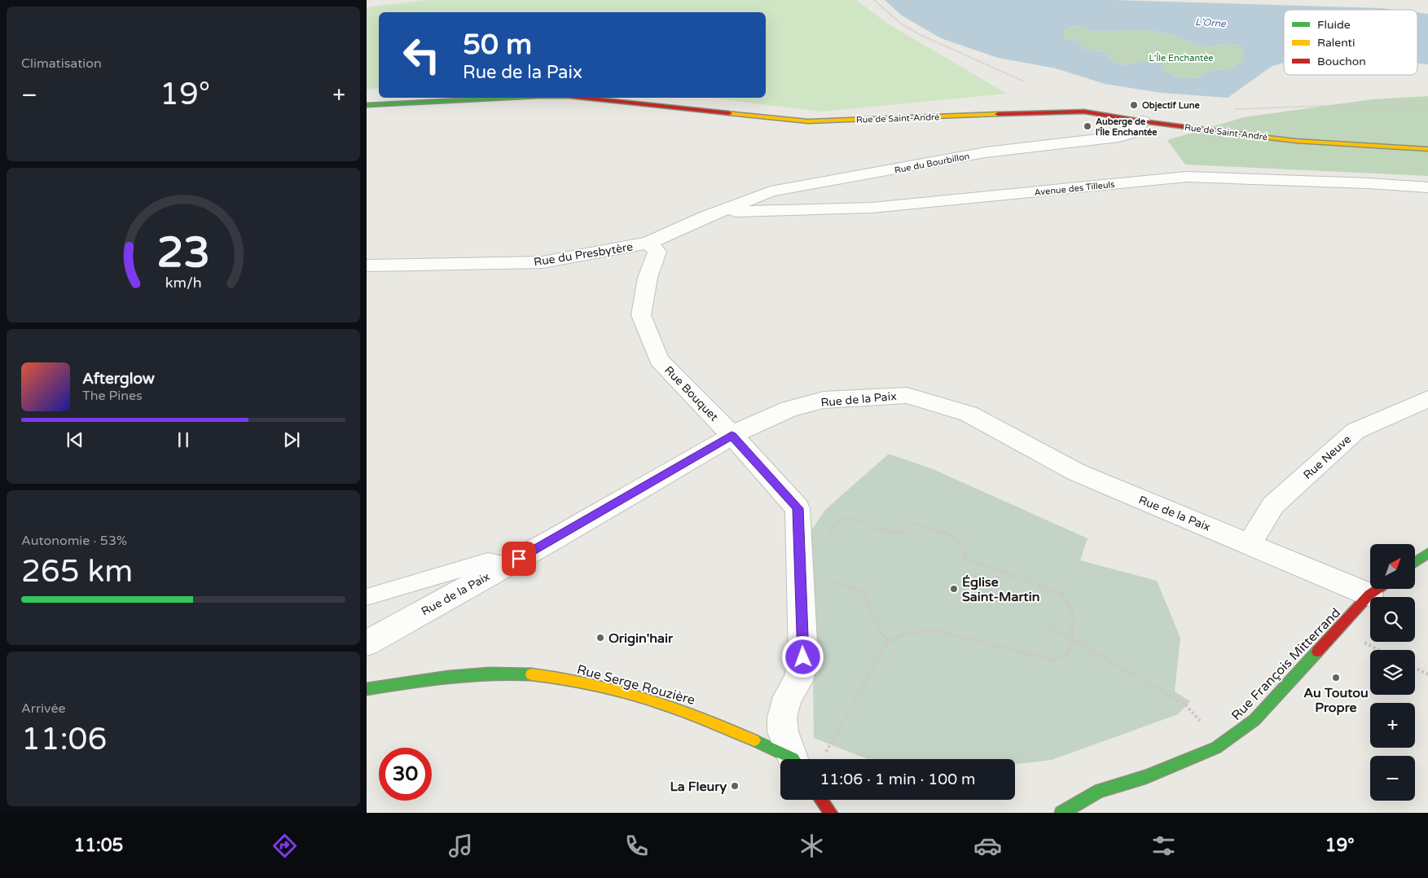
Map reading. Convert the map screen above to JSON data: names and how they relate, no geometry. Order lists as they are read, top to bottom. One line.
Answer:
{"streets":{"street":["Rue de Saint-André","Rue du Bourbillon","Avenue des Tilleuls","Rue du Presbytère","Rue Bouquet","Rue de la Paix","Rue Neuve","Rue François Mitterrand","Rue Serge Rouzière"]},"crossings":[["Rue de Saint-André","Rue du Bourbillon"],["Rue du Bourbillon","Avenue des Tilleuls"],["Rue du Bourbillon","Rue du Presbytère"],["Avenue des Tilleuls","Rue du Presbytère"],["Rue du Presbytère","Rue Bouquet"],["Rue Bouquet","Rue de la Paix"],["Rue de la Paix","Rue Neuve"]],"water":["L'Orne"],"parks":["L'Île Enchantée"],"places":["Objectif Lune","Auberge de l'Île Enchantée","Église Saint-Martin","Origin'hair","Au Toutou Propre","La Fleury"],"legend":["Fluide","Ralenti","Bouchon"],"north":"top right","page":{"tile":["Climatisation",["Autonomie · 53%","265 km"],["Arrivée","11:06"]],"turn":["50 m","Rue de la Paix"],"heat":["−","19°","+"],"song":["Afterglow","The Pines"],"map_buttons":["+","−"],"limit":"30","trip":"11:06 · 1 min · 100 m","tabs":["11:05","19°"],"gauge":["23","km/h"]}}
